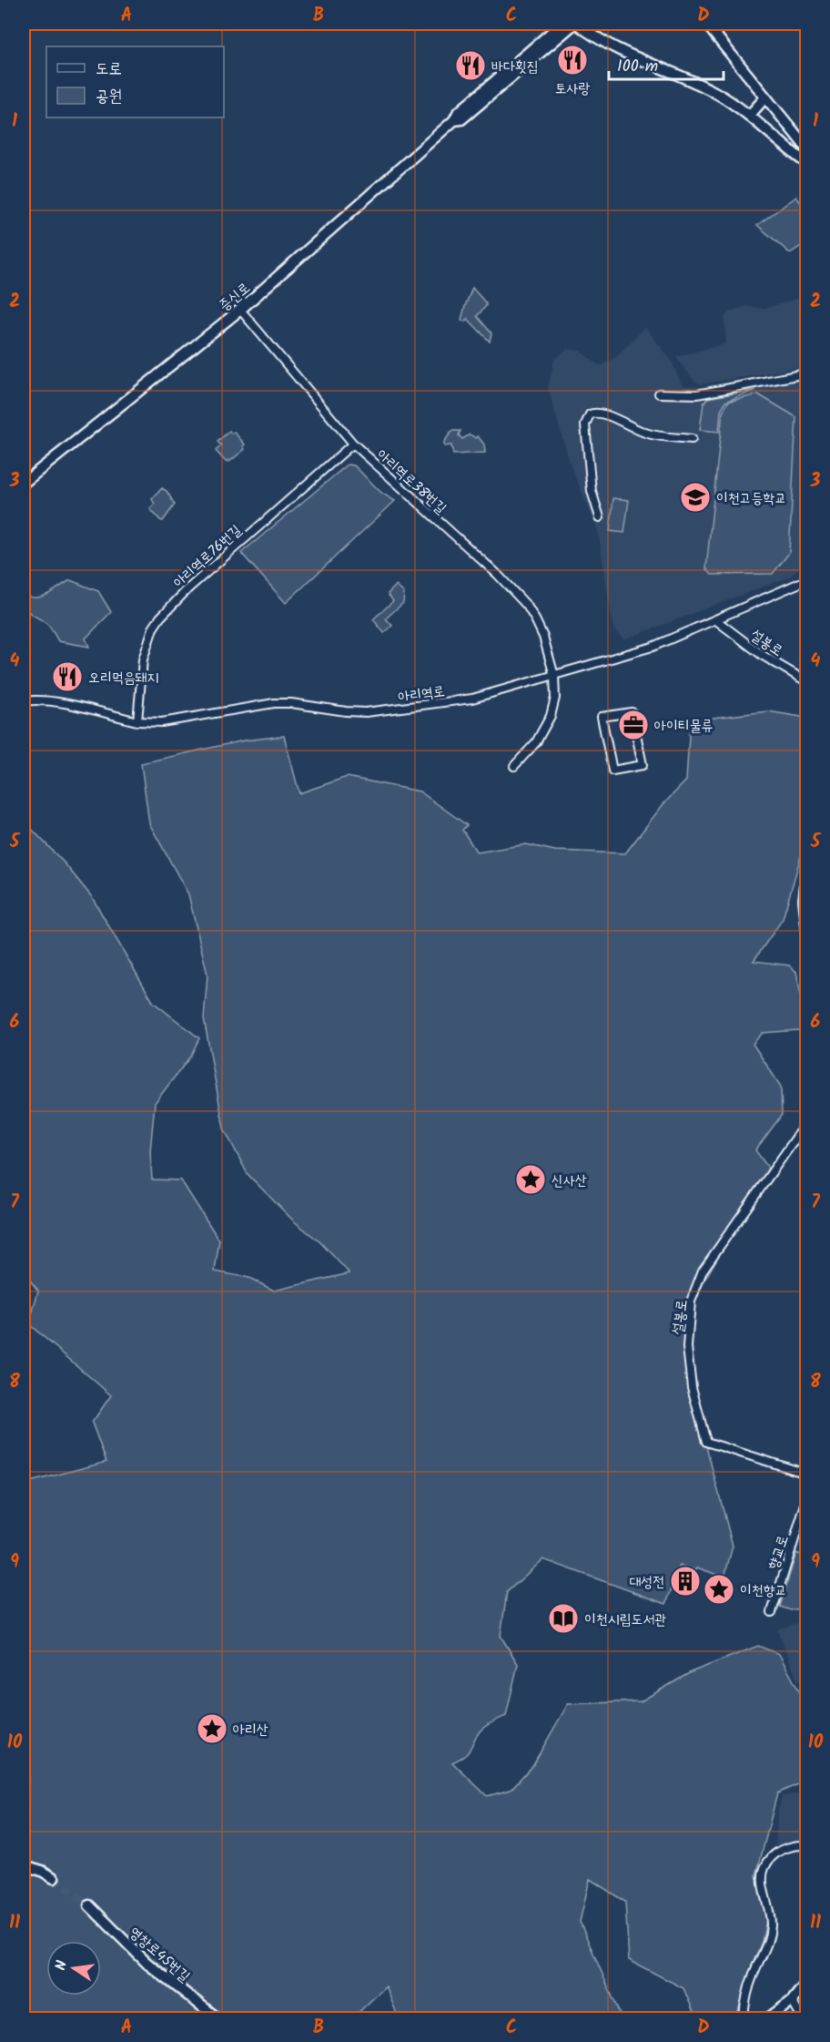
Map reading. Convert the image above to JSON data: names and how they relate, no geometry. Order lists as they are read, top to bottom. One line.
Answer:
{"streets":{"street":["증신로","아리역로38번길","아리역로76번길","설봉로","아리역로","향교로","영창로45번길"]},"crossings":[["증신로","아리역로38번길"],["아리역로38번길","아리역로76번길"],["아리역로38번길","아리역로"],["아리역로76번길","아리역로"],["설봉로","아리역로"]],"places":{"restaurant":["토사랑","바다횟집","오리먹음돼지"],"school or university":["이천고등학교"],"office":["아이티물류"],"place":["신사산","이천향교","아리산"],"building":["대성전"],"library":["이천시립도서관"]},"legend":["도로","공원"],"scale_bar":"100 m","north":"left","grid":{"columns":["A","B","C","D"],"rows":["1","2","3","4","5","6","7","8","9","10","11"]}}
